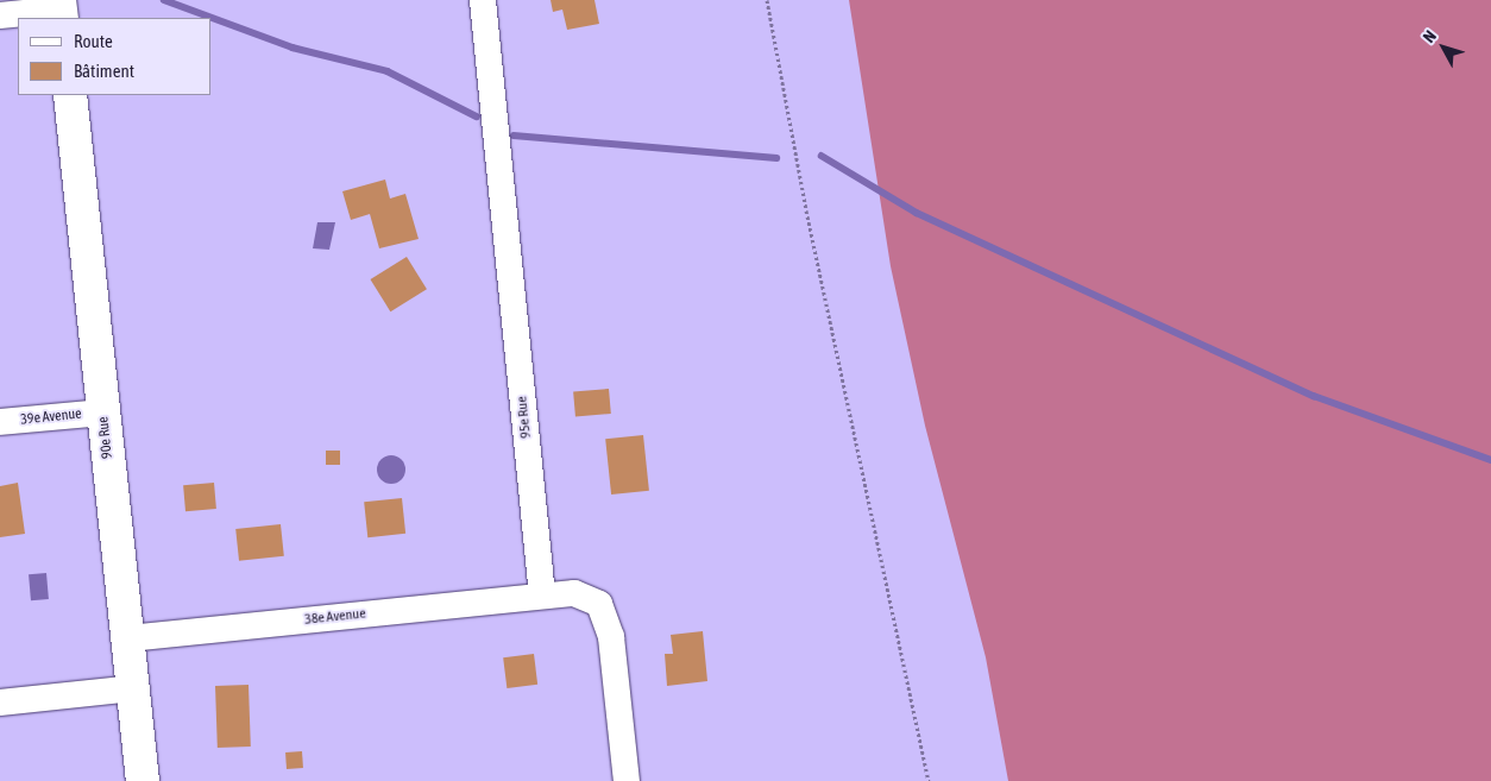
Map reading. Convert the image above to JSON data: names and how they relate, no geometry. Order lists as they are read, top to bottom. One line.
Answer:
{"streets":{"street":["39e Avenue","95e Rue","90e Rue","38e Avenue"]},"crossings":[["39e Avenue","90e Rue"],["95e Rue","38e Avenue"],["90e Rue","38e Avenue"]],"legend":["Route","Bâtiment"],"north":"top left"}
